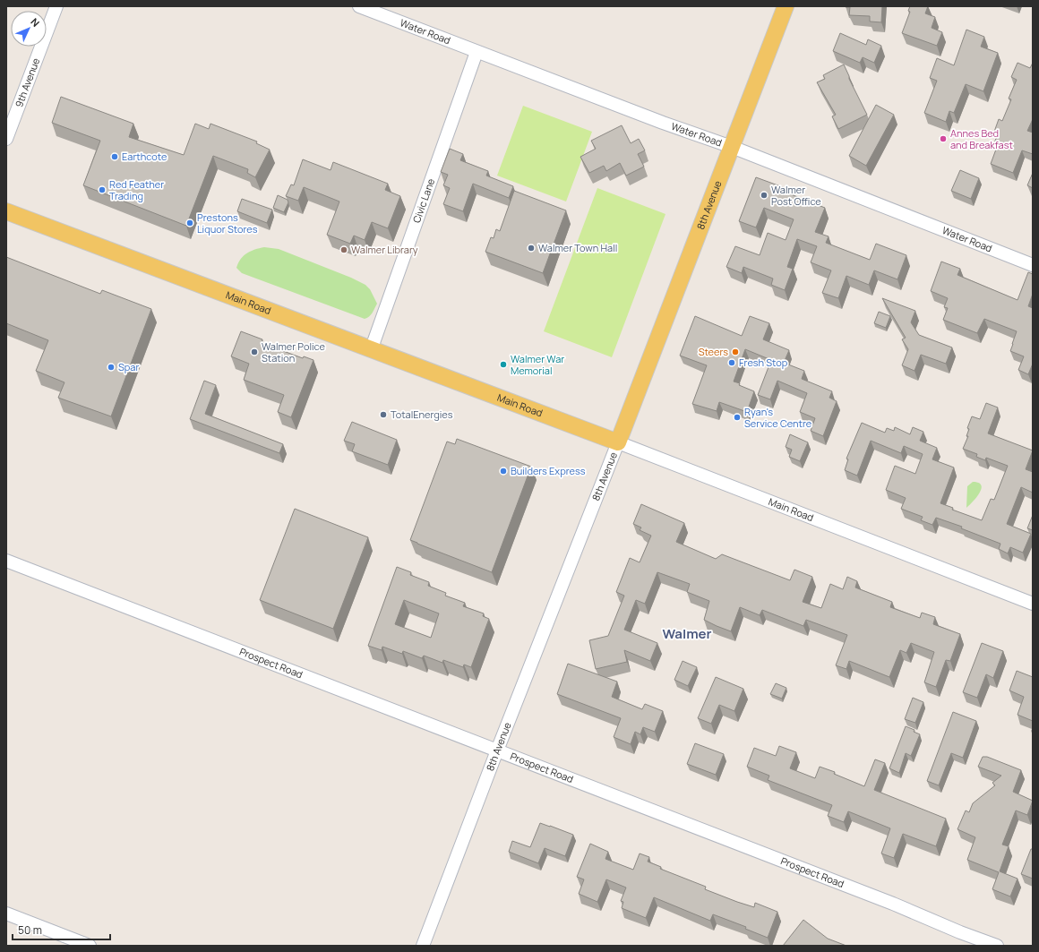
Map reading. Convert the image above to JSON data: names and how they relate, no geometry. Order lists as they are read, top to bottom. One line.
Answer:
{"streets":{"main road":["8th Avenue","Main Road"],"street":["Water Road","9th Avenue","Civic Lane","Prospect Road"]},"crossings":[["Water Road","Civic Lane"],["Water Road","8th Avenue"],["Civic Lane","Main Road"],["8th Avenue","Main Road"],["8th Avenue","Prospect Road"]],"districts":["Walmer"],"places":["Annes Bed and Breakfast","Earthcote","Red Feather Trading","Walmer Post Office","Prestons Liquor Stores","Walmer Town Hall","Walmer Library","Walmer Police Station","Steers","Fresh Stop","Walmer War Memorial","Spar","TotalEnergies","Ryan's Service Centre","Builders Express"],"scale_bar":"50 m","north":"top right"}
